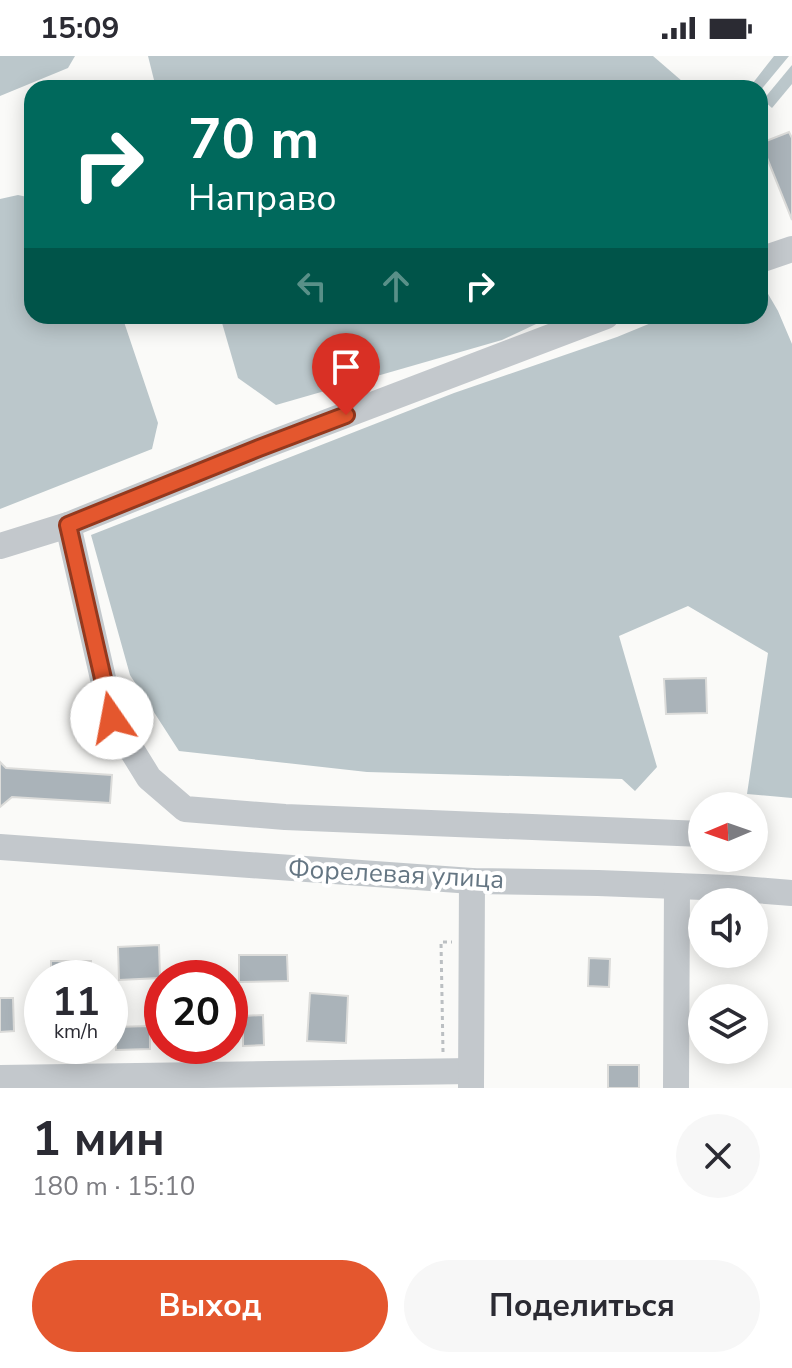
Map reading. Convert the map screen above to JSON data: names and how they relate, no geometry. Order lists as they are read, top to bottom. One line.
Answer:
{"streets":{"street":["Форелевая улица"]},"north":"left","page":{"status":"15:09","turn":["70 m","Направо"],"speed":"11 km/h","limit":"20","heading":["1 мин","180 m · 15:10"],"buttons":["Выход","Поделиться"]}}
